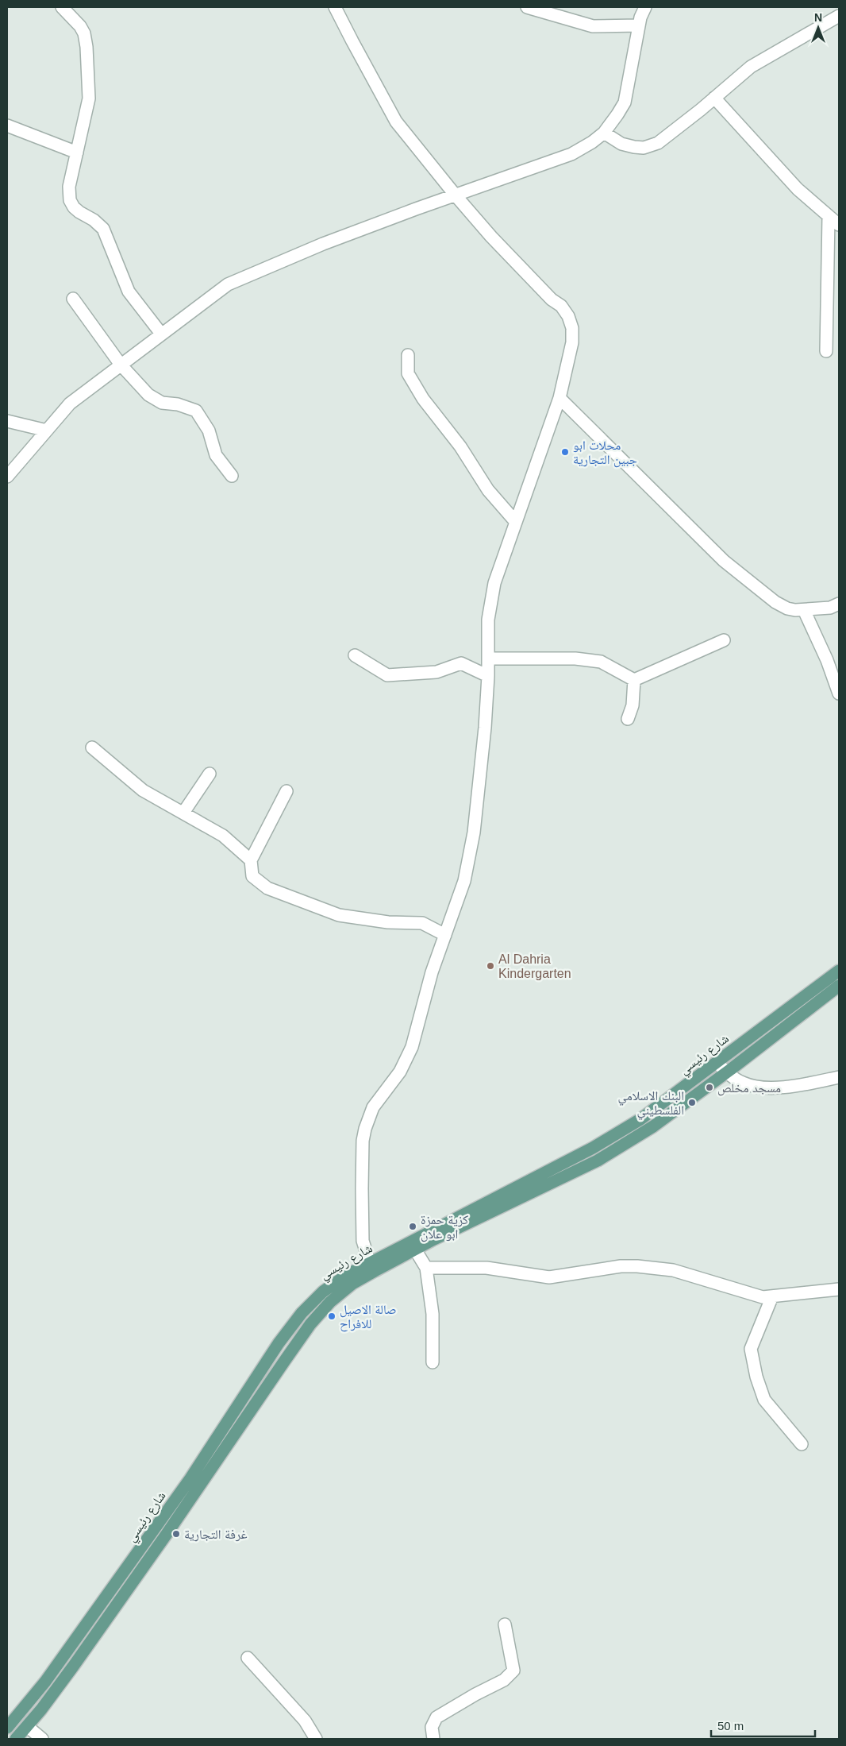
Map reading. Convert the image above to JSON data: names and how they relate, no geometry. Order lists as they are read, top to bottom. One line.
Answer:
{"streets":{"main road":["شارع رئيسي"]},"places":["محلات ابو جبين التجارية","Al Dahria Kindergarten","مسجد مخلص","البنك الاسلامي الفلسطيني","كزية حمزة ابو علان","صالة الاصيل للافراح","غرفة التجارية"],"scale_bar":"50 m","north":"top"}
